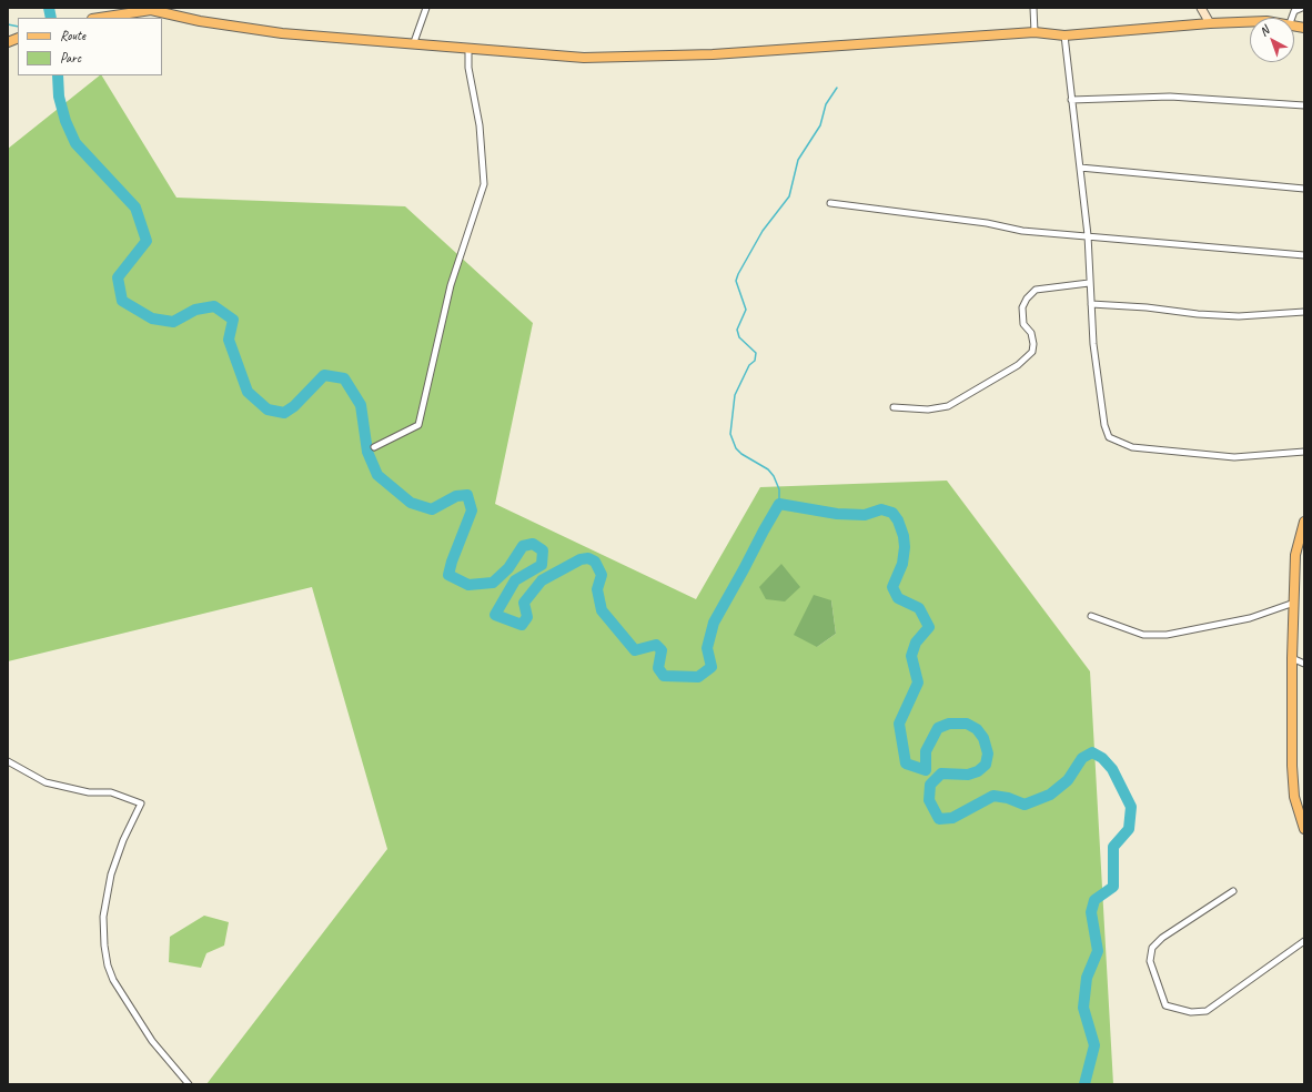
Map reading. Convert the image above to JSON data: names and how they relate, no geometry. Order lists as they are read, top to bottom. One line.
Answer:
{"legend":["Route","Parc"],"north":"top left"}
